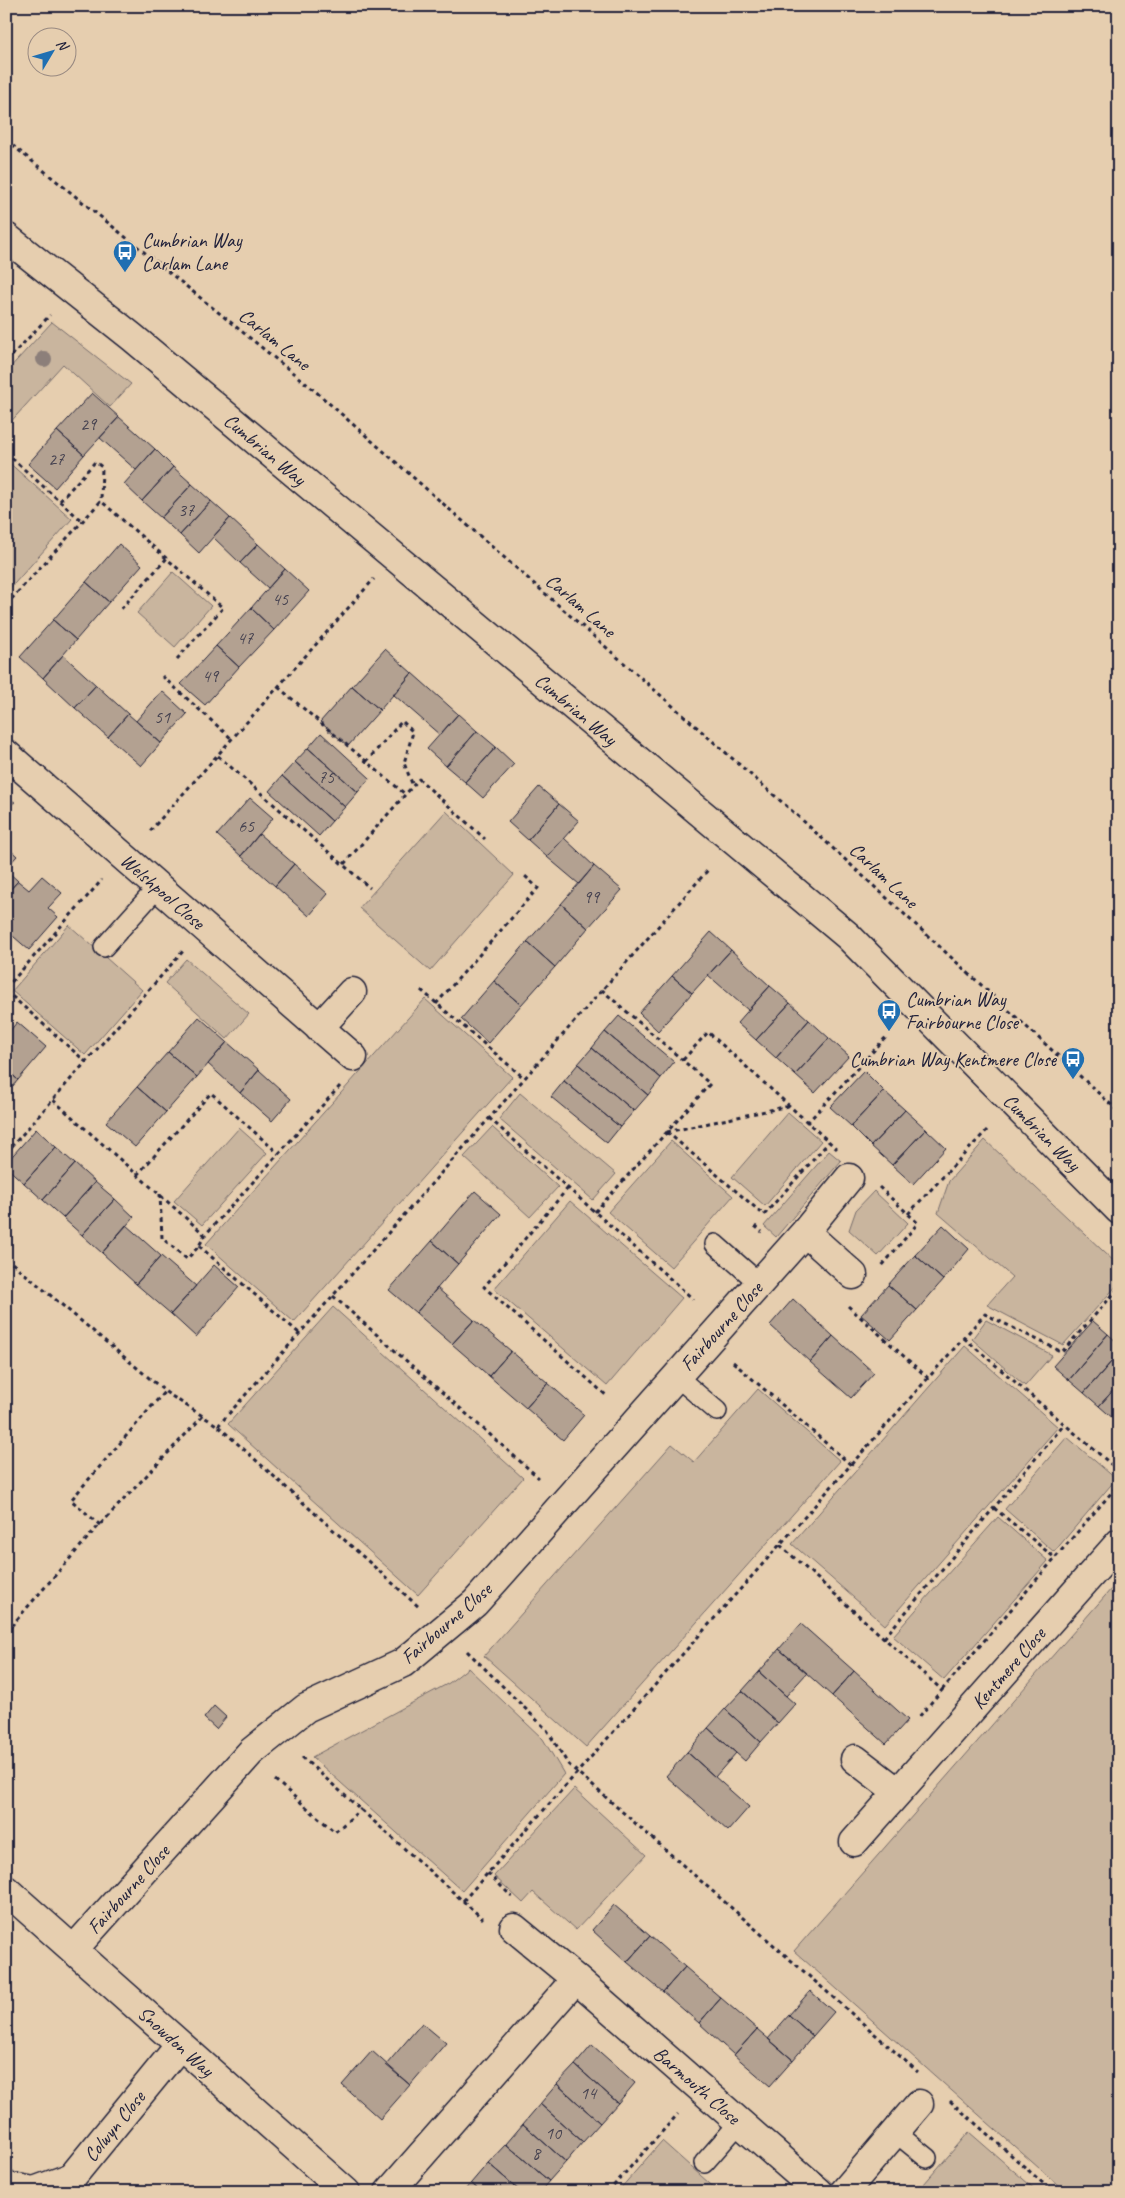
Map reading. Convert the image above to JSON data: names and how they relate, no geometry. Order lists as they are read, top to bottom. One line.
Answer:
{"streets":{"street":["Cumbrian Way","Welshpool Close","Fairbourne Close","Kentmere Close","Snowdon Way","Barmouth Close","Colwyn Close"],"path":["Carlam Lane"]},"crossings":[["Fairbourne Close","Snowdon Way"],["Snowdon Way","Colwyn Close"]],"places":{"bus stop":["Cumbrian Way Carlam Lane","Cumbrian Way Fairbourne Close","Cumbrian Way Kentmere Close"]},"house_numbers":["29","27","37","45","47","49","51","75","65","99","14","10","8"],"north":"top right"}
